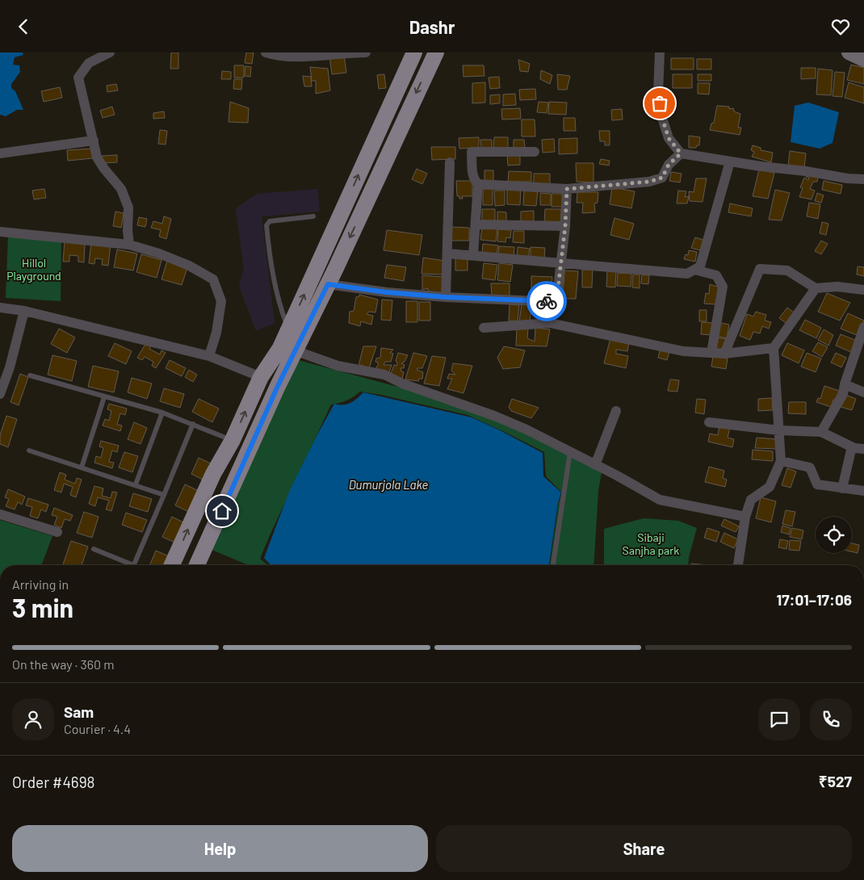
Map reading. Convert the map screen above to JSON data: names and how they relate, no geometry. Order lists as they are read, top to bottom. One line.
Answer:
{"water":["Dumurjola Lake"],"parks":["Hillol Playground","Sibaji Sanjha park"],"page":{"header":"Dashr","heading":["3 min","Arriving in","17:01–17:06"],"panel":["Sam","Courier · 4.4","Order #4698","₹527"],"bar":"On the way · 360 m","buttons":["Help","Share"]}}
